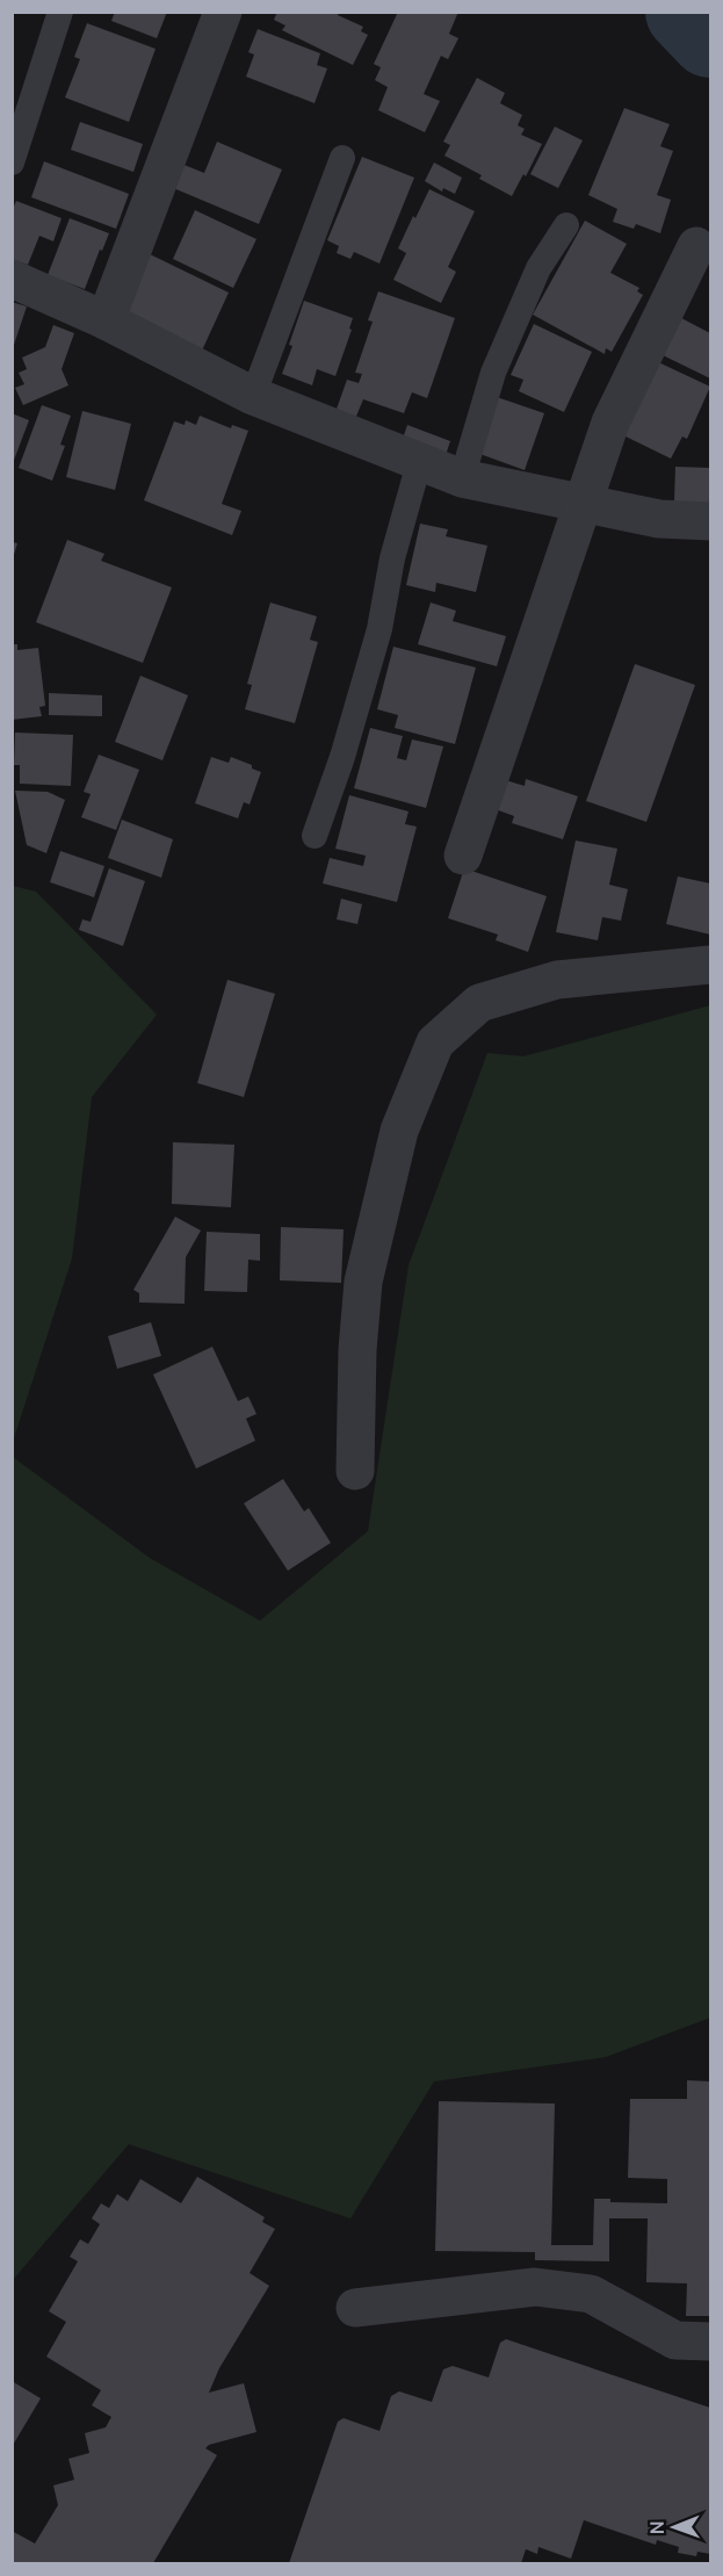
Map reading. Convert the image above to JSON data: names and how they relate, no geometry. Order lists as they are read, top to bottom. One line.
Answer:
{"north":"left"}
